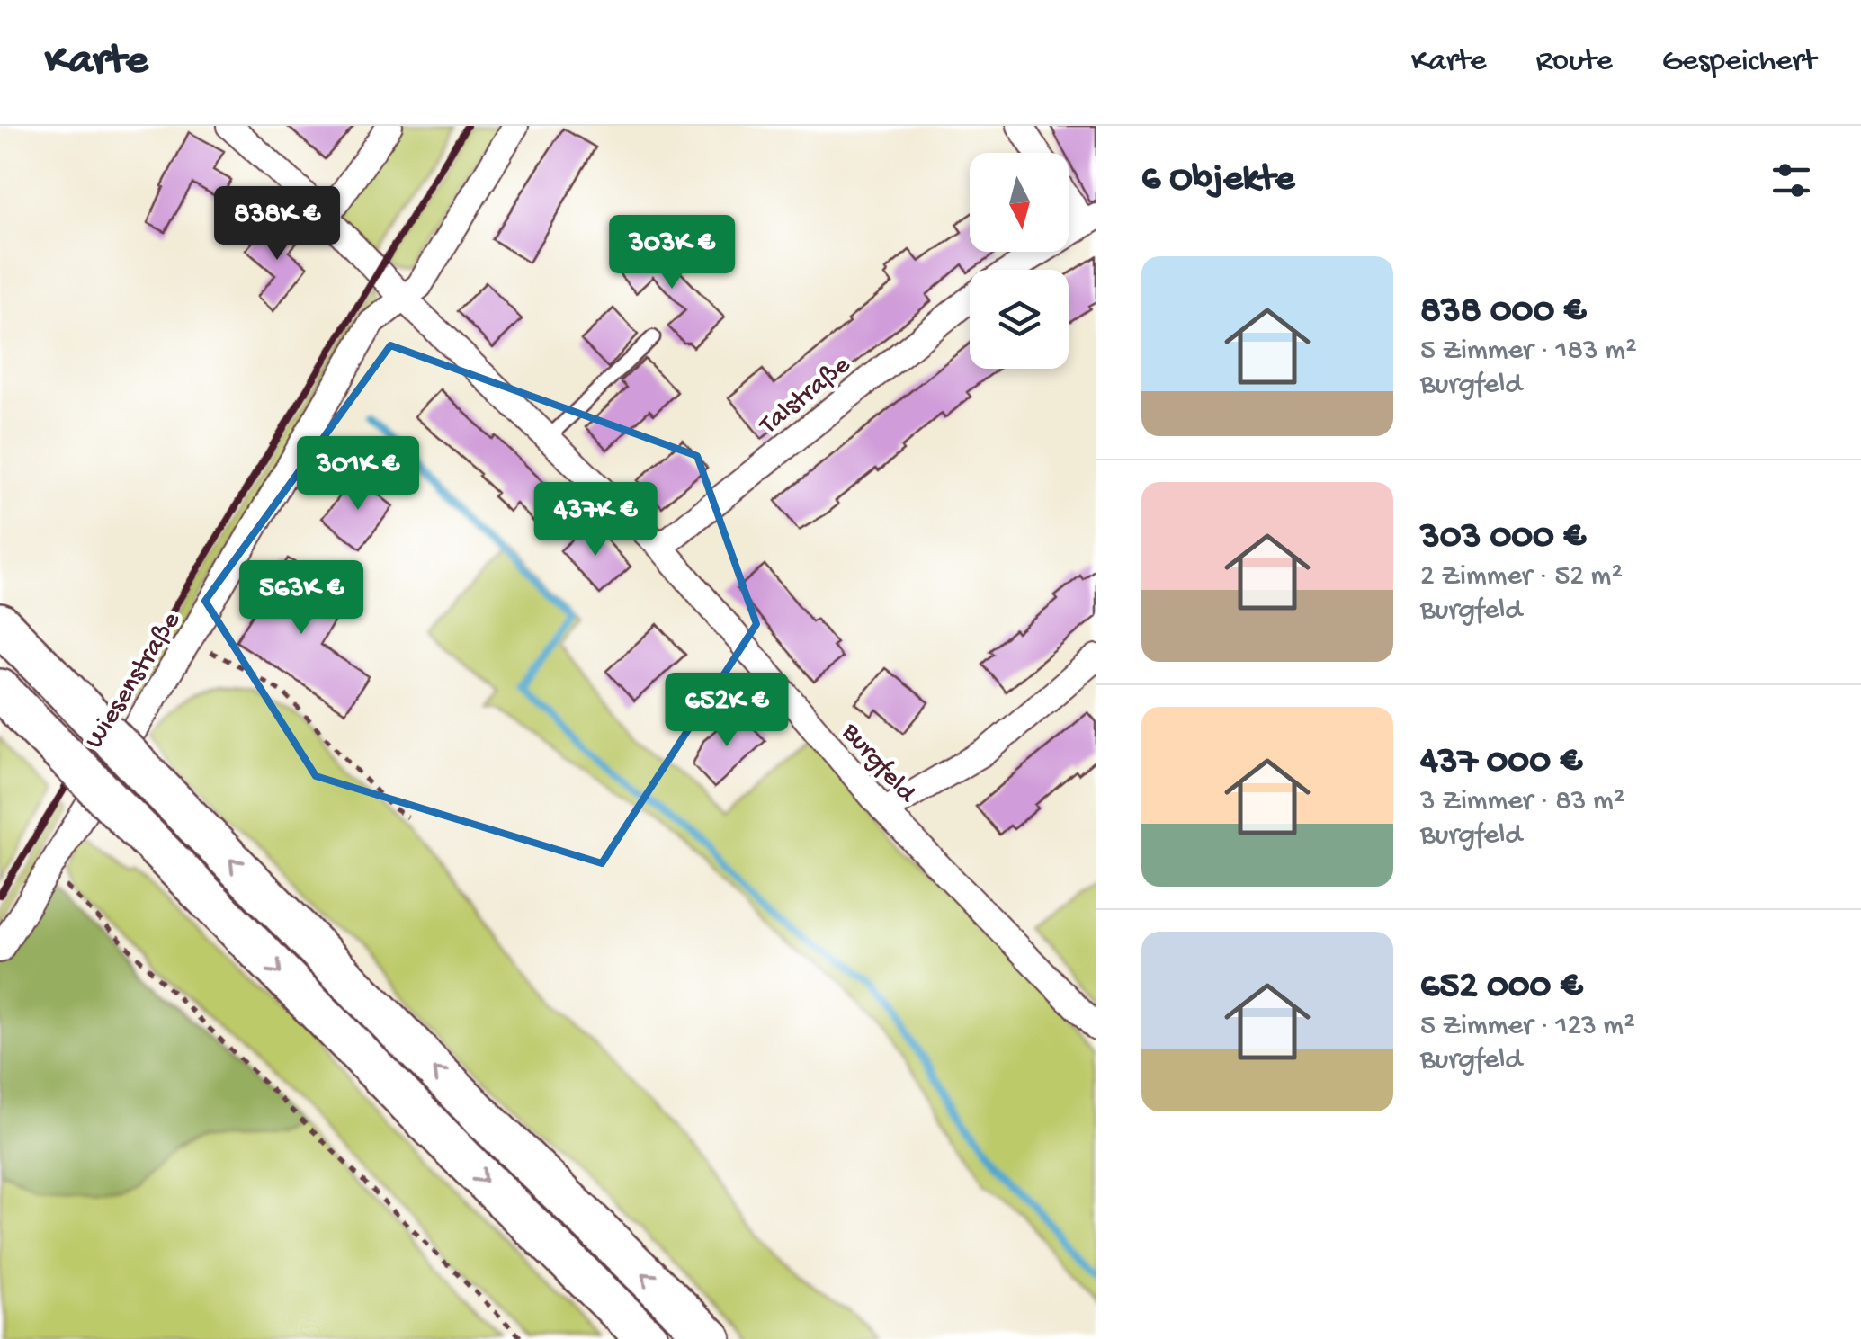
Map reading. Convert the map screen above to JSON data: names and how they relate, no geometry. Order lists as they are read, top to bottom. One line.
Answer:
{"streets":{"street":["Talstraße","Wiesenstraße","Burgfeld"]},"crossings":[["Talstraße","Burgfeld"],["Wiesenstraße","Burgfeld"]],"north":"bottom","page":{"header":"Karte","nav":["Karte","Route","Gespeichert"],"heading":"6 Objekte","price":["838K €","303K €","301K €","437K €","563K €","652K €"],"list":[{"name":"838 000 €","note":"5 Zimmer · 183 m² · Burgfeld"},{"name":"303 000 €","note":"2 Zimmer · 52 m² · Burgfeld"},{"name":"437 000 €","note":"3 Zimmer · 83 m² · Burgfeld"},{"name":"652 000 €","note":"5 Zimmer · 123 m² · Burgfeld"}]}}
